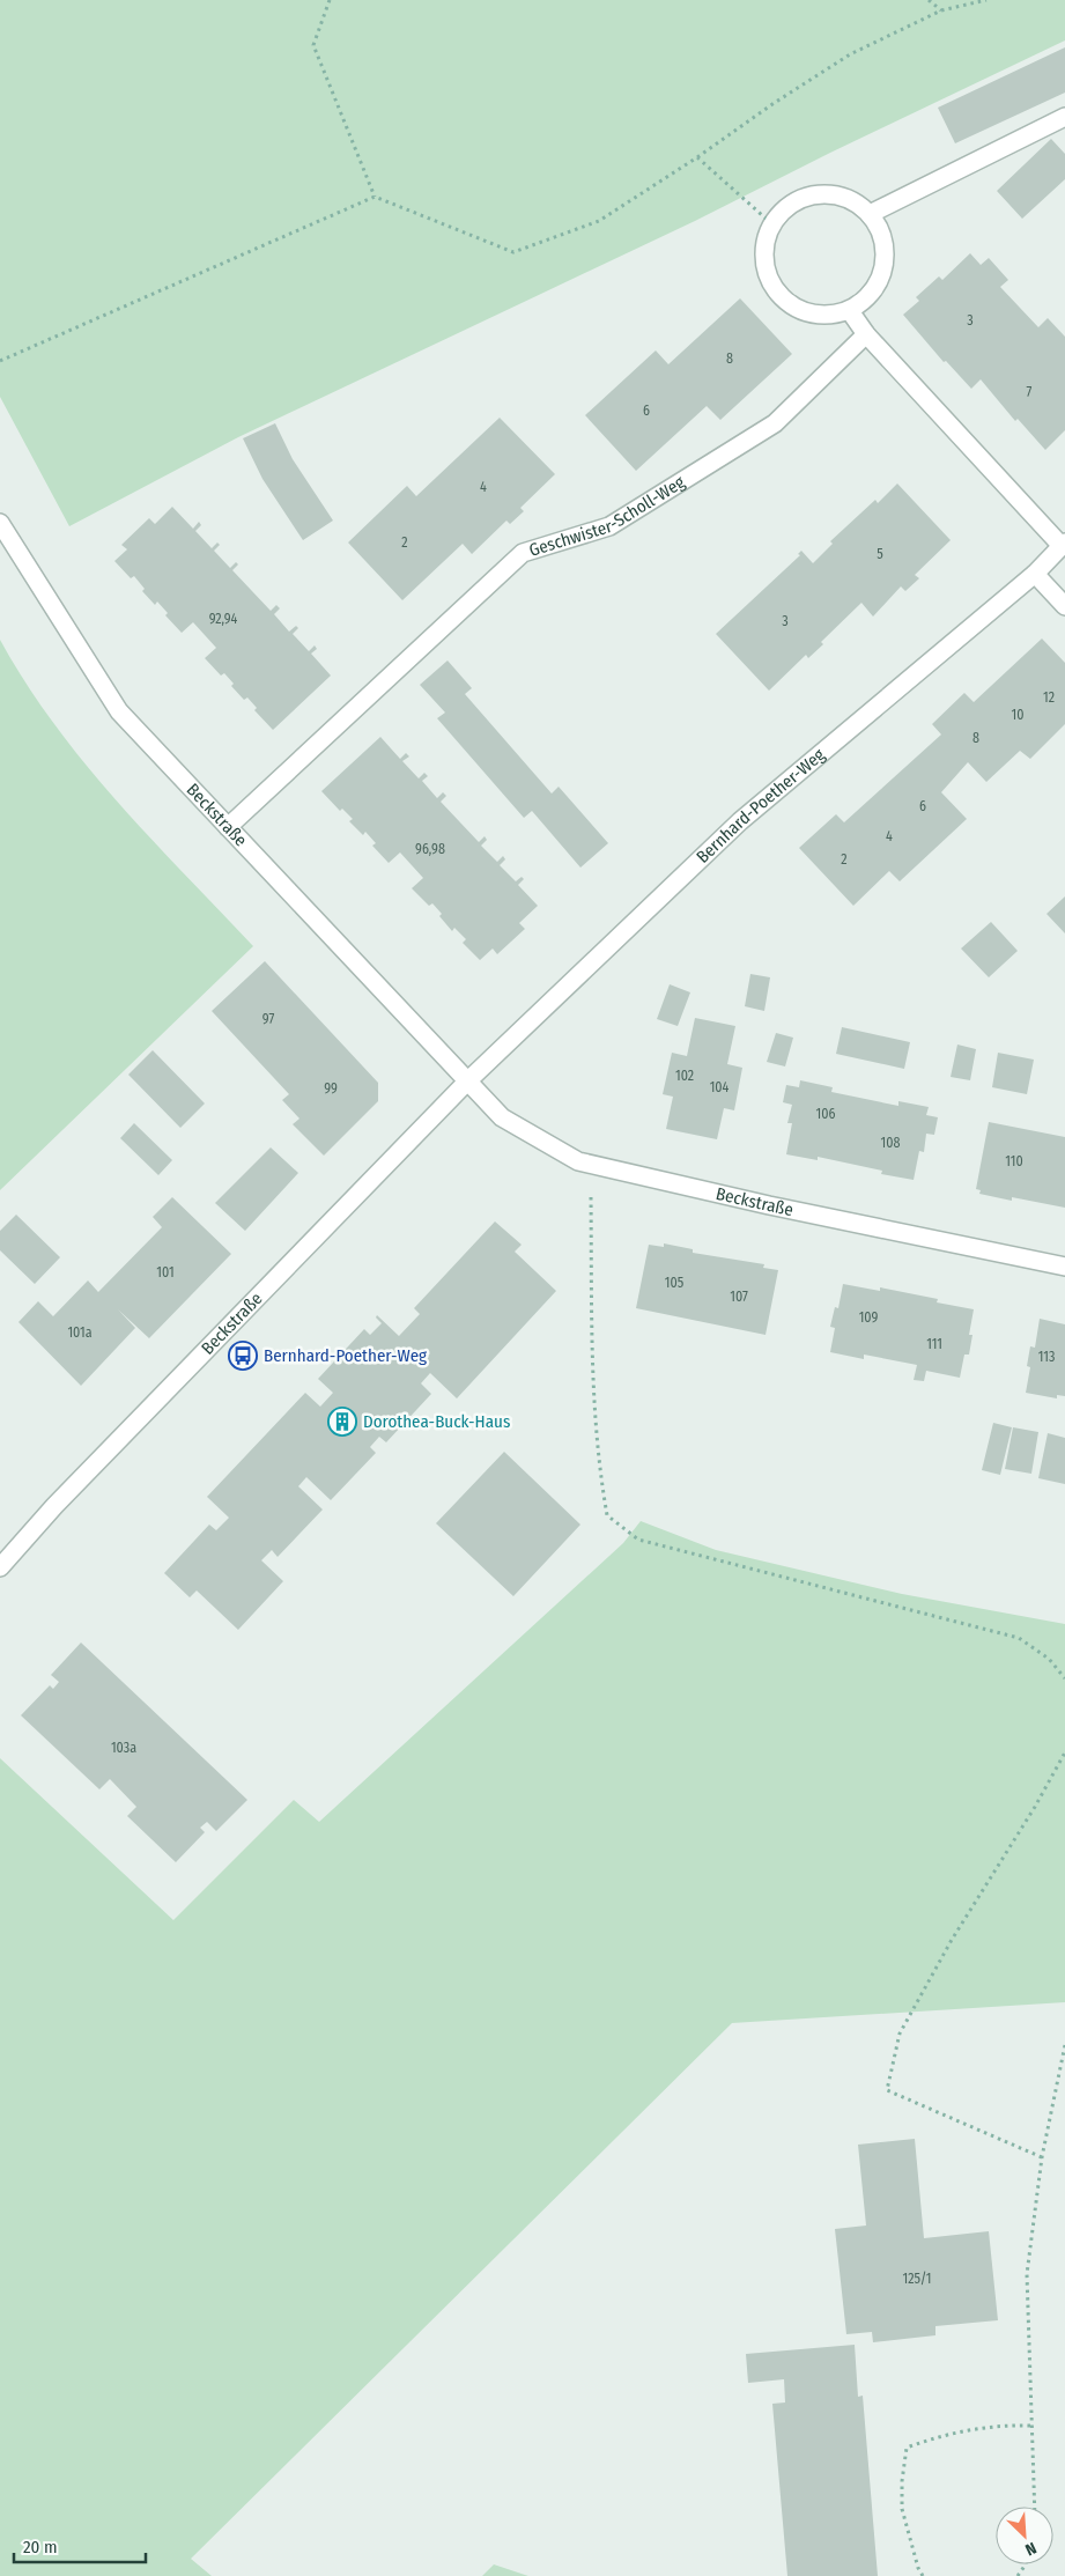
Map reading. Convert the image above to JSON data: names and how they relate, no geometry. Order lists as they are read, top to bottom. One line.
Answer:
{"streets":{"street":["Geschwister-Scholl-Weg","Bernhard-Poether-Weg","Beckstraße"]},"crossings":[["Geschwister-Scholl-Weg","Beckstraße"],["Bernhard-Poether-Weg","Beckstraße"]],"places":{"bus stop":["Bernhard-Poether-Weg"],"building":["Dorothea-Buck-Haus"]},"house_numbers":["3","8","7","6","4","2","5","92,94","3","12","10","8","6","4","96,98","2","97","102","104","99","106","108","110","101","105","107","109","101a","111","113","103a","125/1"],"scale_bar":"20 m","north":"bottom right"}
